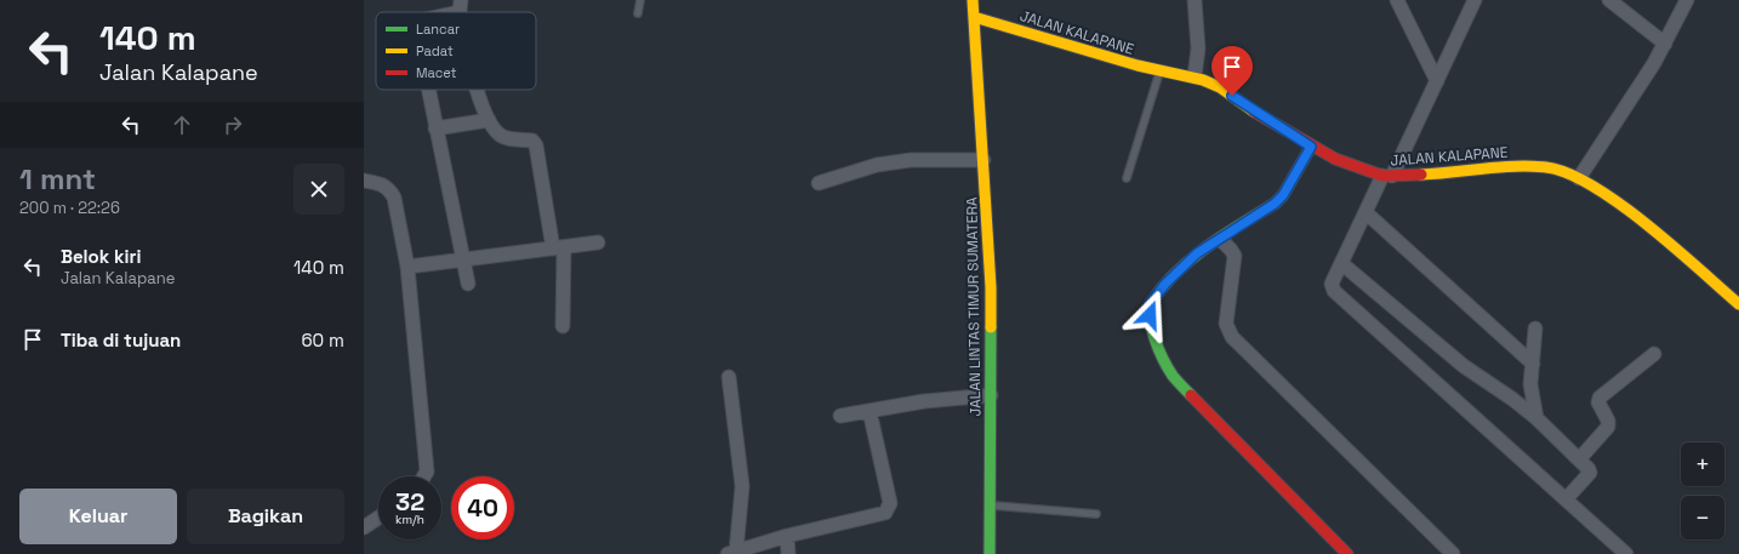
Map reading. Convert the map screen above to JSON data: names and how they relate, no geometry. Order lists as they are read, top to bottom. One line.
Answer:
{"streets":{"main road":["JALAN KALAPANE","JALAN LINTAS TIMUR SUMATERA"]},"crossings":[["JALAN KALAPANE","JALAN LINTAS TIMUR SUMATERA"]],"legend":["Lancar","Padat","Macet"],"page":{"turn":["140 m","Jalan Kalapane"],"heading":["1 mnt","200 m · 22:26"],"list":[{"name":"Belok kiri","note":"Jalan Kalapane","value":"140 m"},{"name":"Tiba di tujuan","value":"60 m"}],"map_buttons":["+","−"],"speed":"32 km/h","limit":"40","buttons":["Keluar","Bagikan"]}}
